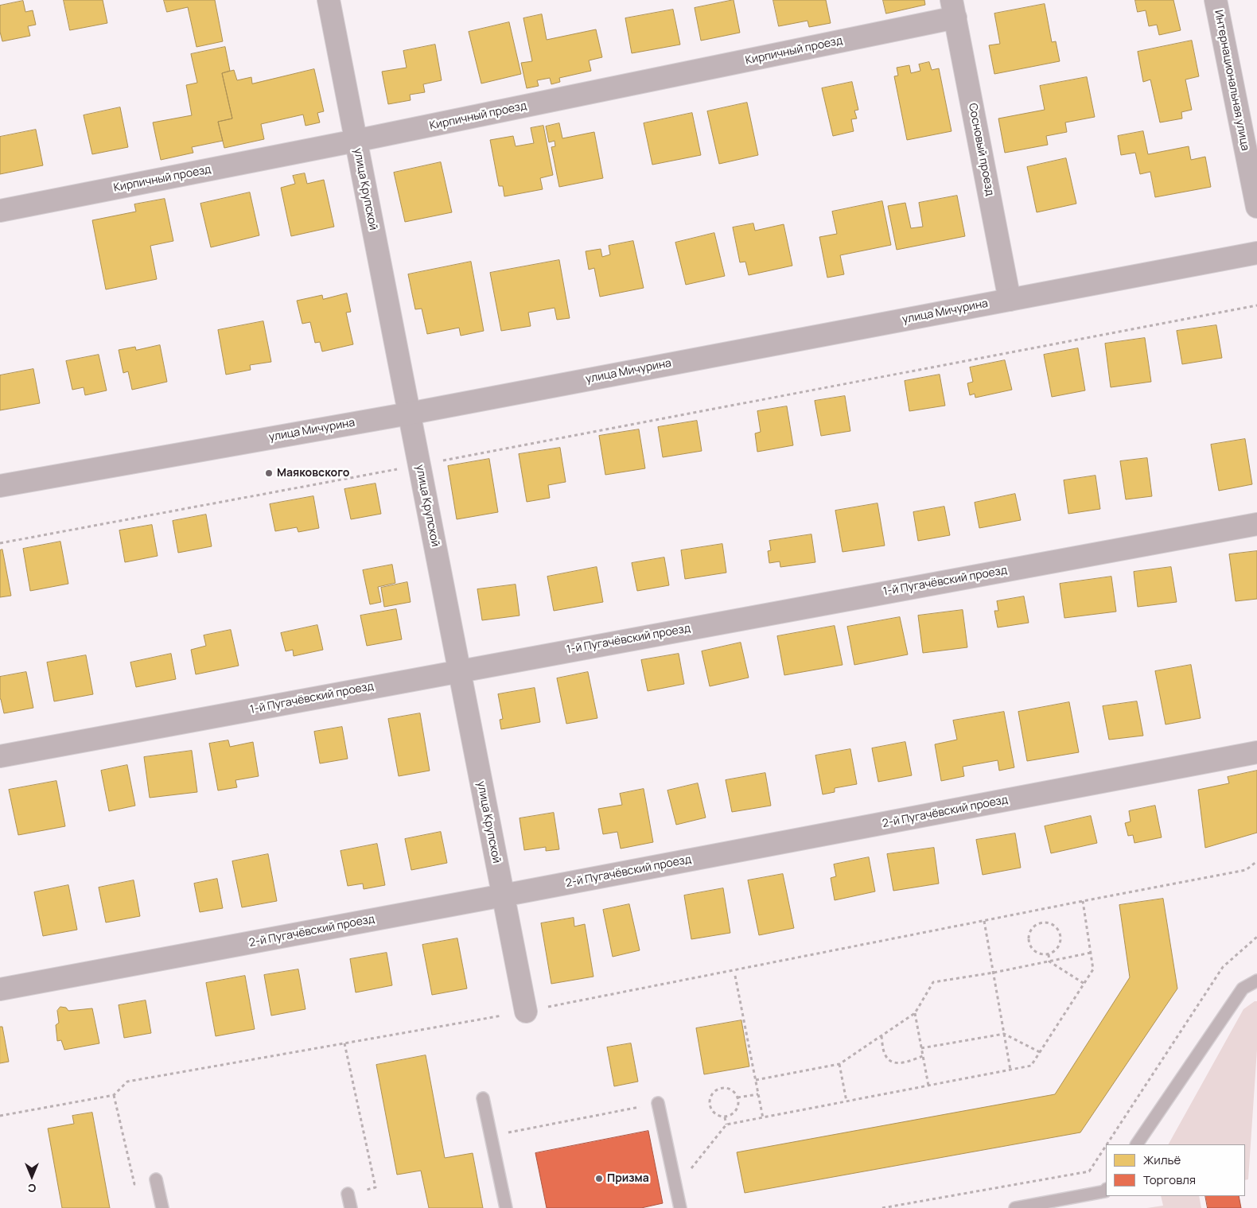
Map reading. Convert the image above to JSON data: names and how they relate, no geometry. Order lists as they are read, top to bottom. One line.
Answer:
{"streets":{"street":["Кирпичный проезд","Интернациональная улица","Сосновый проезд","улица Крупской","улица Мичурина","1-й Пугачёвский проезд","2-й Пугачёвский проезд"]},"crossings":[["Кирпичный проезд","Сосновый проезд"],["Кирпичный проезд","улица Крупской"],["Сосновый проезд","улица Мичурина"],["улица Крупской","улица Мичурина"],["улица Крупской","1-й Пугачёвский проезд"],["улица Крупской","2-й Пугачёвский проезд"]],"places":["Маяковского","Призма"],"legend":["Жильё","Торговля"],"north":"bottom"}
